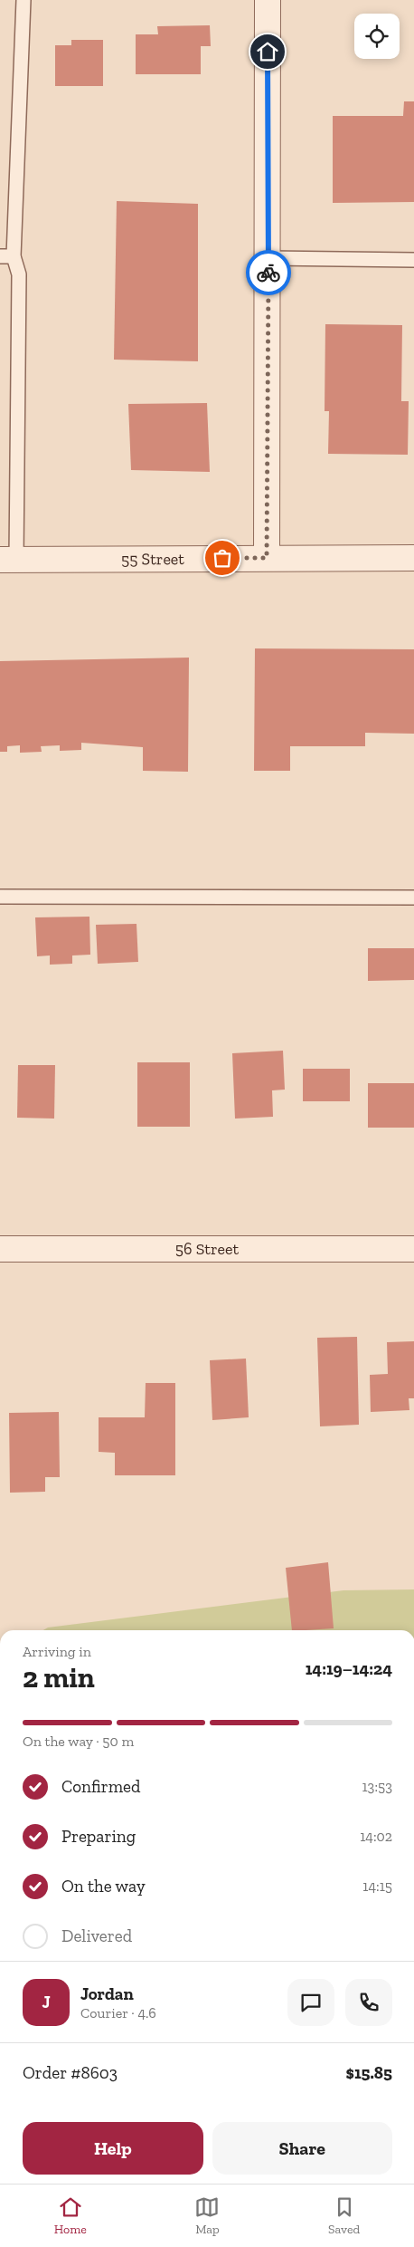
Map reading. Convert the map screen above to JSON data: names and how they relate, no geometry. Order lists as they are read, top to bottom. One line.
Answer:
{"streets":{"street":["55 Street","56 Street"]},"page":{"heading":["2 min","Arriving in","14:19–14:24"],"panel":["Jordan","Courier · 4.6","Order #8603","$15.85"],"bar":"On the way · 50 m","list":[["Confirmed","13:53"],["Preparing","14:02"],["On the way","14:15"],"Delivered"],"round":"J","buttons":["Help","Share"],"tabs":["Home","Map","Saved"]}}
